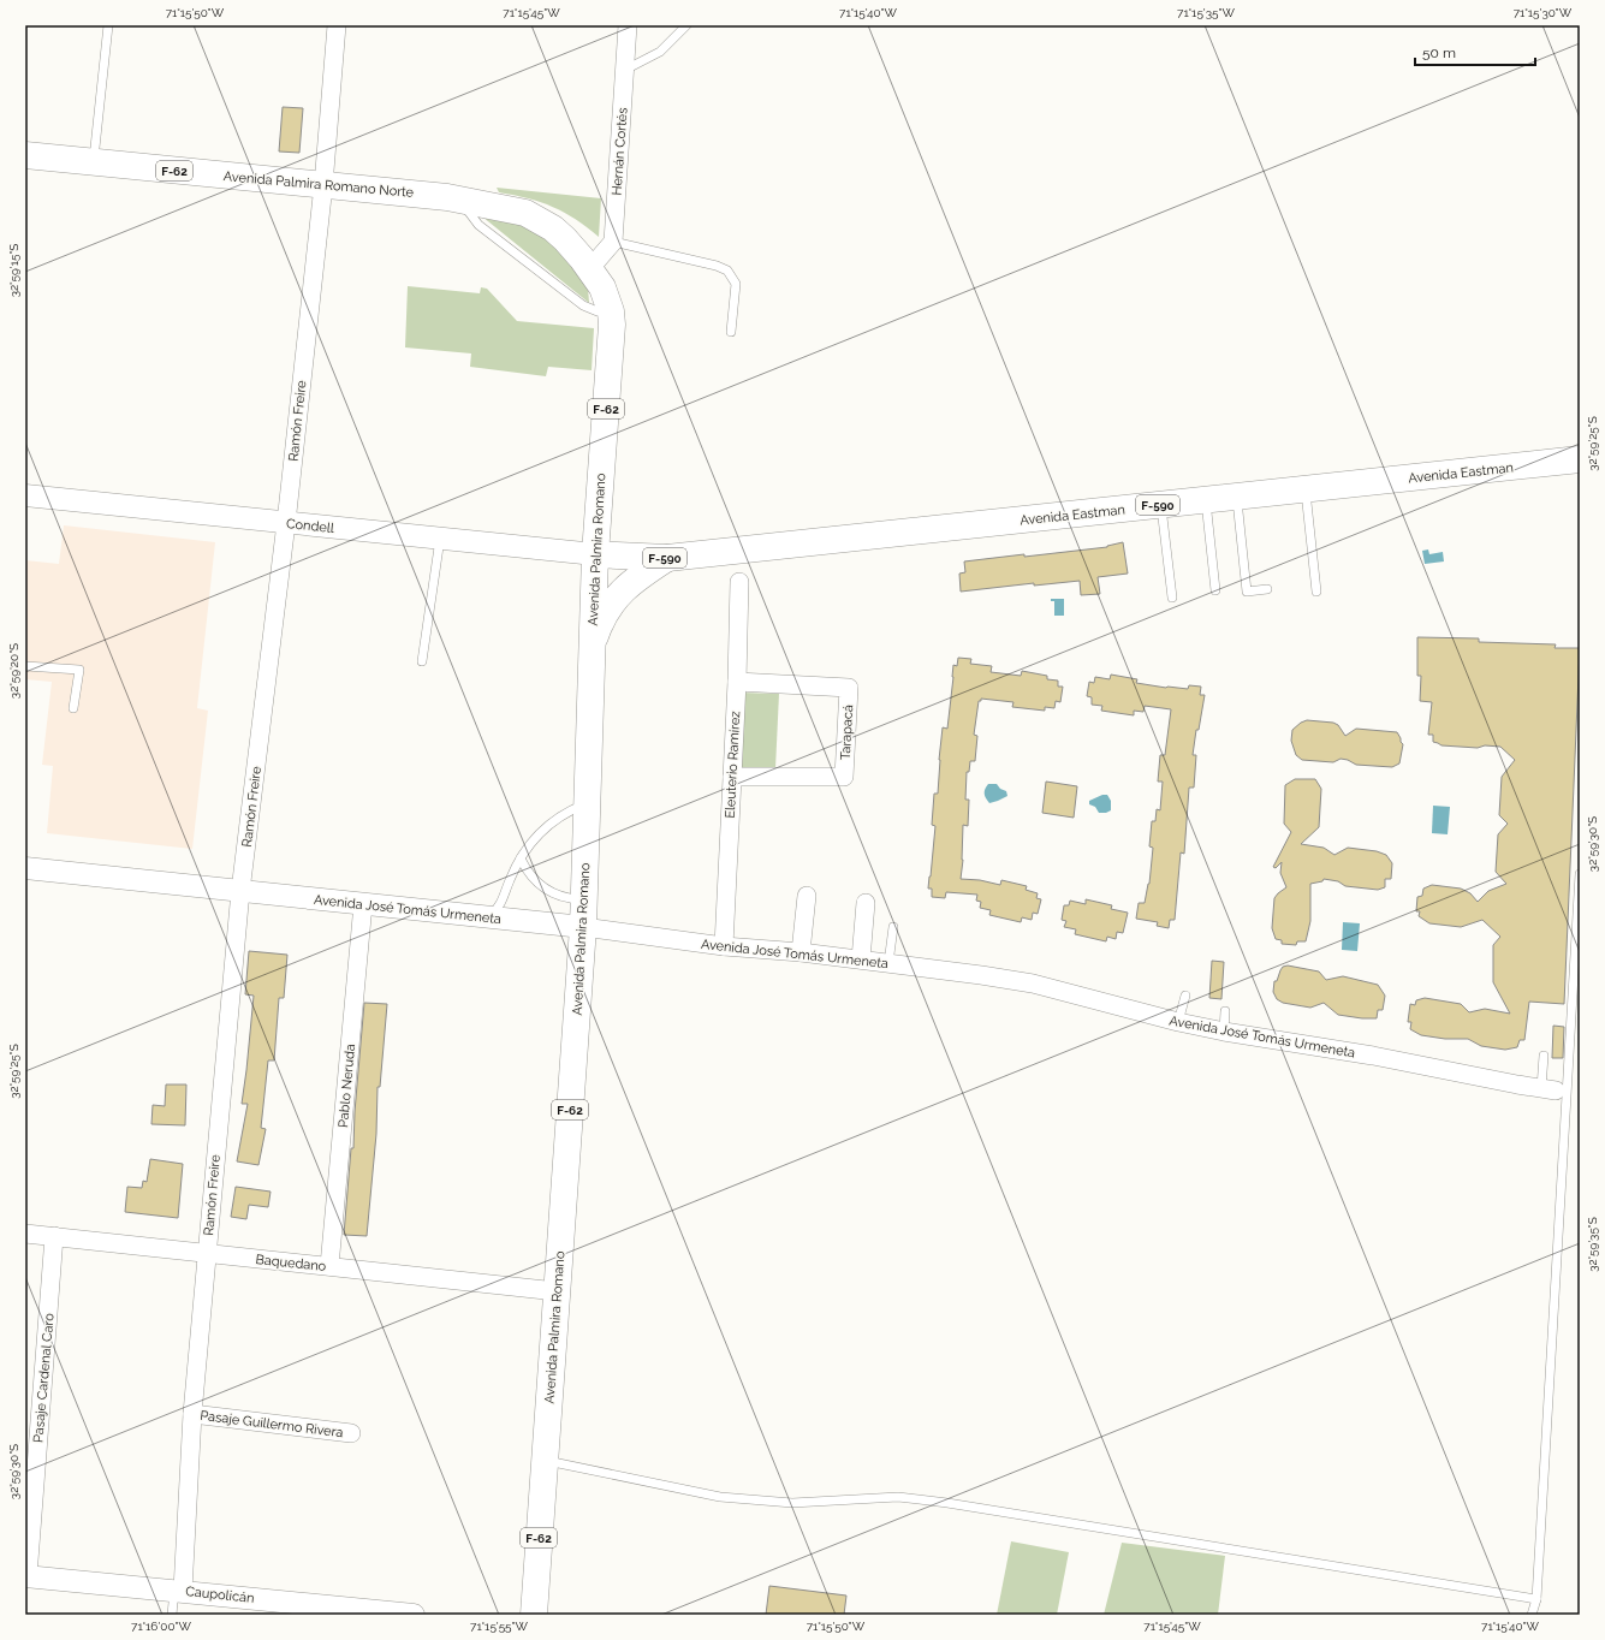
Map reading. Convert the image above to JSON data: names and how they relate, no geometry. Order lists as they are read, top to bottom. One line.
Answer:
{"streets":{"main road":["F-62","Avenida Palmira Romano Norte","Avenida Eastman","F-590","Avenida Palmira Romano"],"street":["Hernán Cortés","Ramón Freire","Condell","Tarapacá","Eleuterio Ramírez","Avenida José Tomás Urmeneta","Pablo Neruda","Baquedano","Pasaje Cardenal Caro","Pasaje Guillermo Rivera","Caupolicán"]},"crossings":[["Avenida Palmira Romano Norte","Ramón Freire"],["Avenida Palmira Romano Norte","Avenida Palmira Romano"],["Ramón Freire","Condell"],["Ramón Freire","Avenida José Tomás Urmeneta"],["Ramón Freire","Baquedano"],["Ramón Freire","Pasaje Guillermo Rivera"],["Ramón Freire","Caupolicán"],["Avenida Eastman","Condell"],["Avenida Eastman","Avenida Palmira Romano"],["Condell","Avenida Palmira Romano"],["Avenida Palmira Romano","Avenida José Tomás Urmeneta"],["Avenida Palmira Romano","Baquedano"],["Tarapacá","Eleuterio Ramírez"],["Eleuterio Ramírez","Avenida José Tomás Urmeneta"],["Avenida José Tomás Urmeneta","Pablo Neruda"],["Pablo Neruda","Baquedano"],["Baquedano","Pasaje Cardenal Caro"],["Pasaje Cardenal Caro","Caupolicán"]],"scale_bar":"50 m","coordinates":["71°15'50\"W","71°15'45\"W","71°15'40\"W","71°15'35\"W","71°15'30\"W","32°59'15\"S","32°59'25\"S","32°59'20\"S","32°59'30\"S","32°59'35\"S","71°16'00\"W","71°15'55\"W"]}
